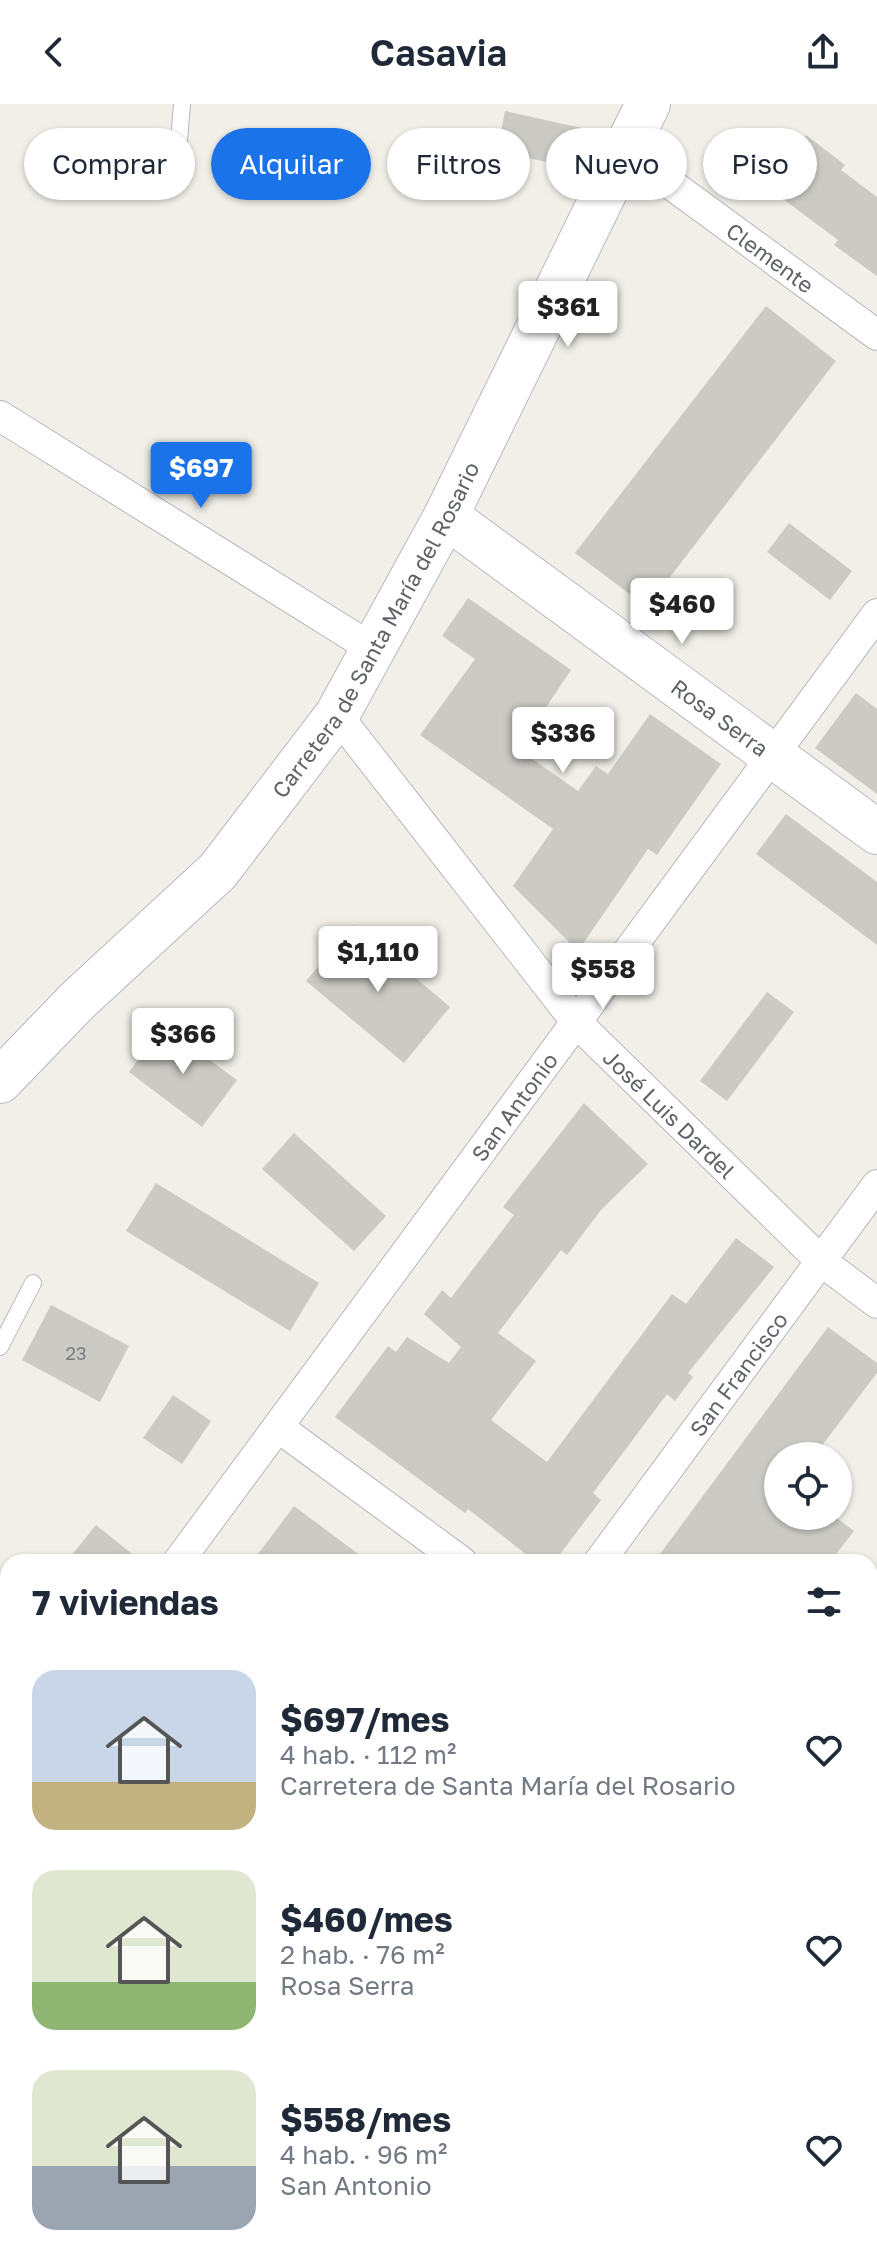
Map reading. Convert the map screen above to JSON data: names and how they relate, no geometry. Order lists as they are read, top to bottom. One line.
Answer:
{"streets":{"main road":["Carretera de Santa María del Rosario","Rosa Serra"],"street":["Clemente","San Antonio","José Luis Dardel","San Francisco"]},"crossings":[["Carretera de Santa María del Rosario","Rosa Serra"],["Carretera de Santa María del Rosario","José Luis Dardel"],["Rosa Serra","San Antonio"],["San Antonio","José Luis Dardel"],["José Luis Dardel","San Francisco"]],"house_numbers":["23"],"page":{"header":"Casavia","chip":["Comprar","Alquilar","Filtros","Nuevo","Piso"],"price":["$361","$697","$460","$336","$1,110","$558","$366"],"heading":"7 viviendas","list":[{"name":"$697/mes","note":"4 hab. · 112 m² · Carretera de Santa María del Rosario"},{"name":"$460/mes","note":"2 hab. · 76 m² · Rosa Serra"},{"name":"$558/mes","note":"4 hab. · 96 m² · San Antonio"}]}}
